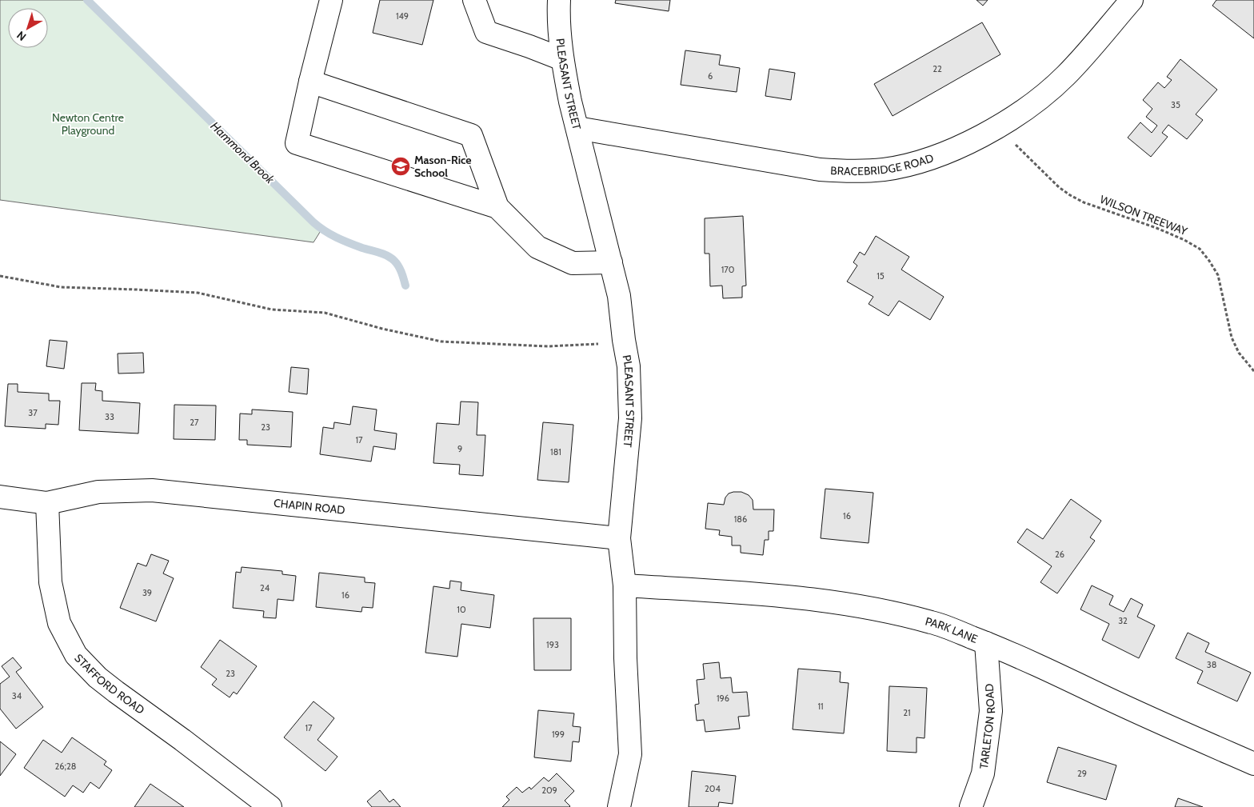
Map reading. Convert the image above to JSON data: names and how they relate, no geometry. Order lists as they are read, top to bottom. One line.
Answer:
{"streets":{"street":["PLEASANT STREET","BRACEBRIDGE ROAD","CHAPIN ROAD","PARK LANE","STAFFORD ROAD","TARLETON ROAD"],"path":["WILSON TREEWAY"]},"crossings":[["PLEASANT STREET","BRACEBRIDGE ROAD"],["PLEASANT STREET","CHAPIN ROAD"],["PLEASANT STREET","PARK LANE"],["BRACEBRIDGE ROAD","WILSON TREEWAY"],["CHAPIN ROAD","STAFFORD ROAD"],["PARK LANE","TARLETON ROAD"]],"water":["Hammond Brook"],"parks":["Newton Centre Playground"],"places":{"school or university":["Mason-Rice School"]},"house_numbers":["149","22","6","35","170","15","37","33","27","23","17","9","181","16","186","26","24","39","16","10","32","193","38","23","34","196","11","21","17","199","26;28","29","204","209"],"north":"bottom left"}
